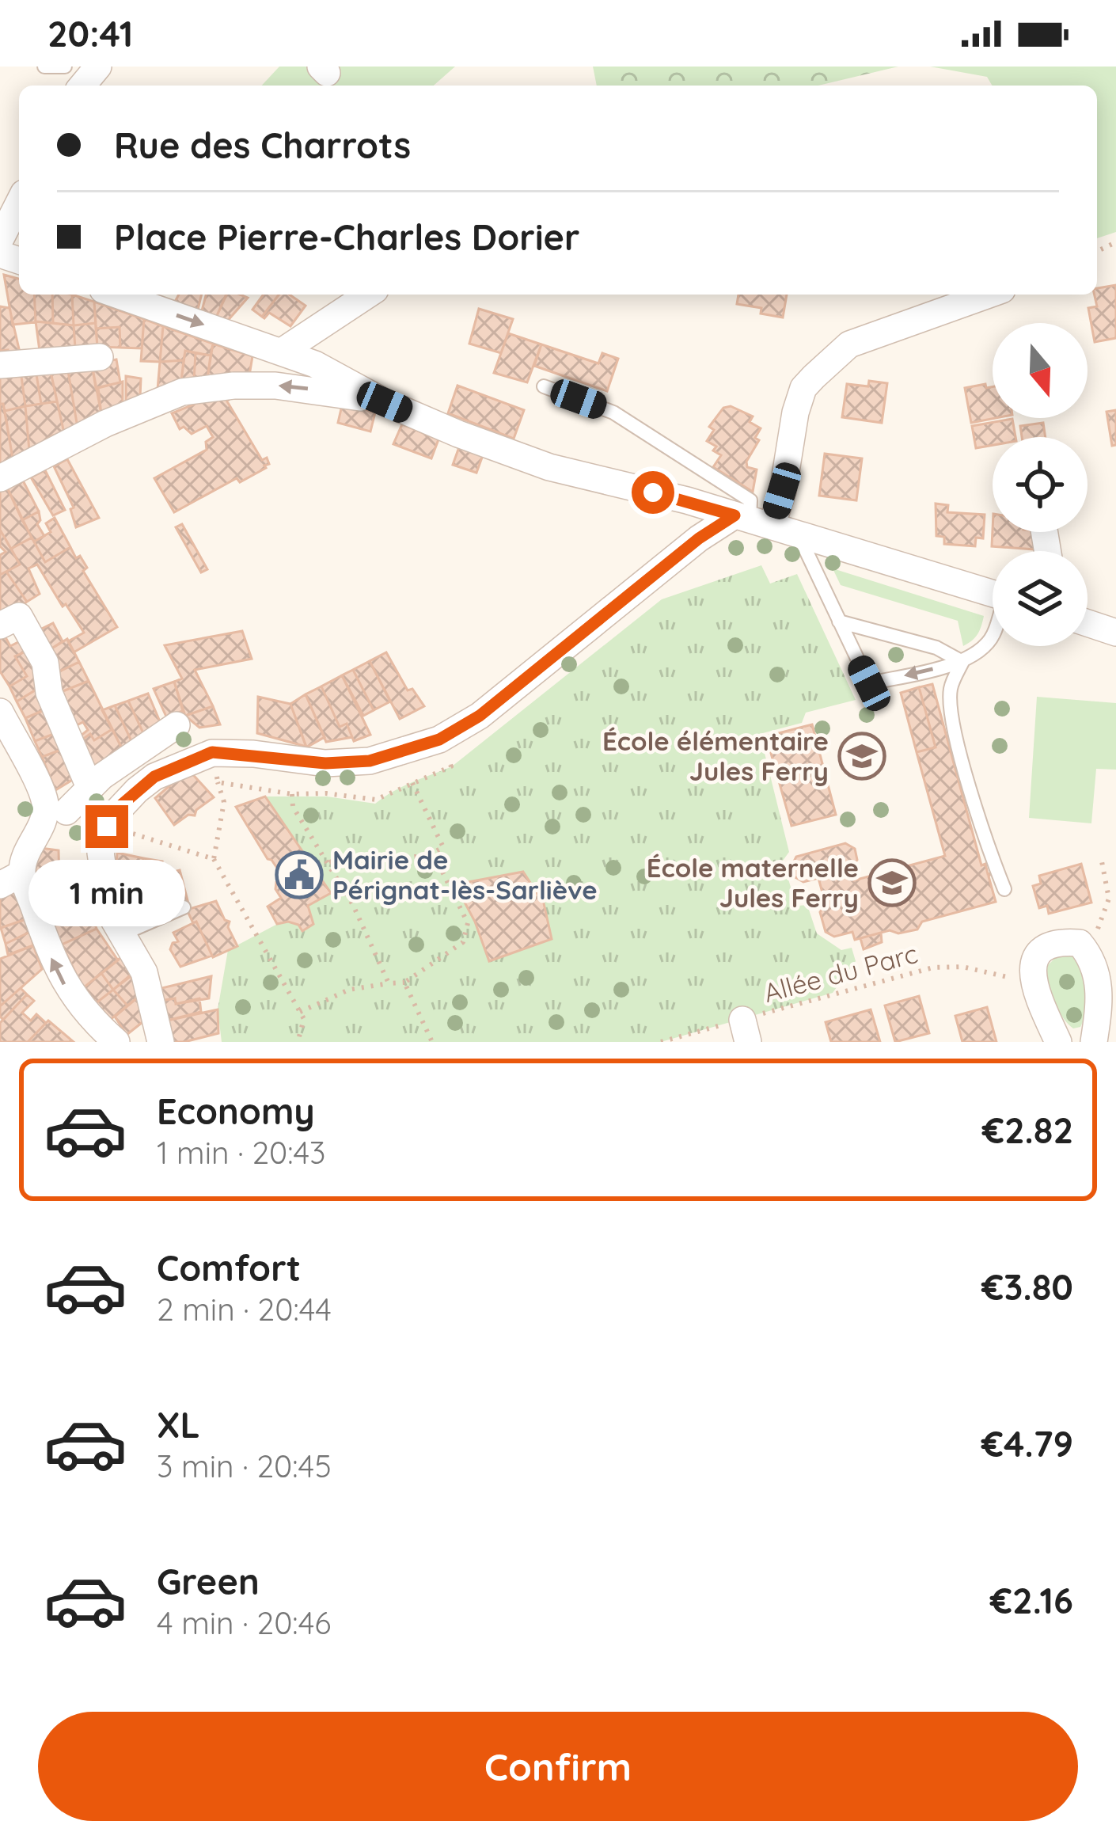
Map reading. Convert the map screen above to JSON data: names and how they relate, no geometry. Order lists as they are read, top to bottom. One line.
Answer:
{"streets":{"path":["Allée du Parc"]},"places":{"school or university":["École élémentaire Jules Ferry","École maternelle Jules Ferry"],"public building":["Mairie de Pérignat-lès-Sarliève"]},"north":"bottom","page":{"status":"20:41","banner":["Rue des Charrots","Place Pierre-Charles Dorier"],"bubble":"1 min","list":[{"name":"Economy","note":"1 min · 20:43","value":"€2.82"},{"name":"Comfort","note":"2 min · 20:44","value":"€3.80"},{"name":"XL","note":"3 min · 20:45","value":"€4.79"},{"name":"Green","note":"4 min · 20:46","value":"€2.16"}],"buttons":"Confirm"}}
